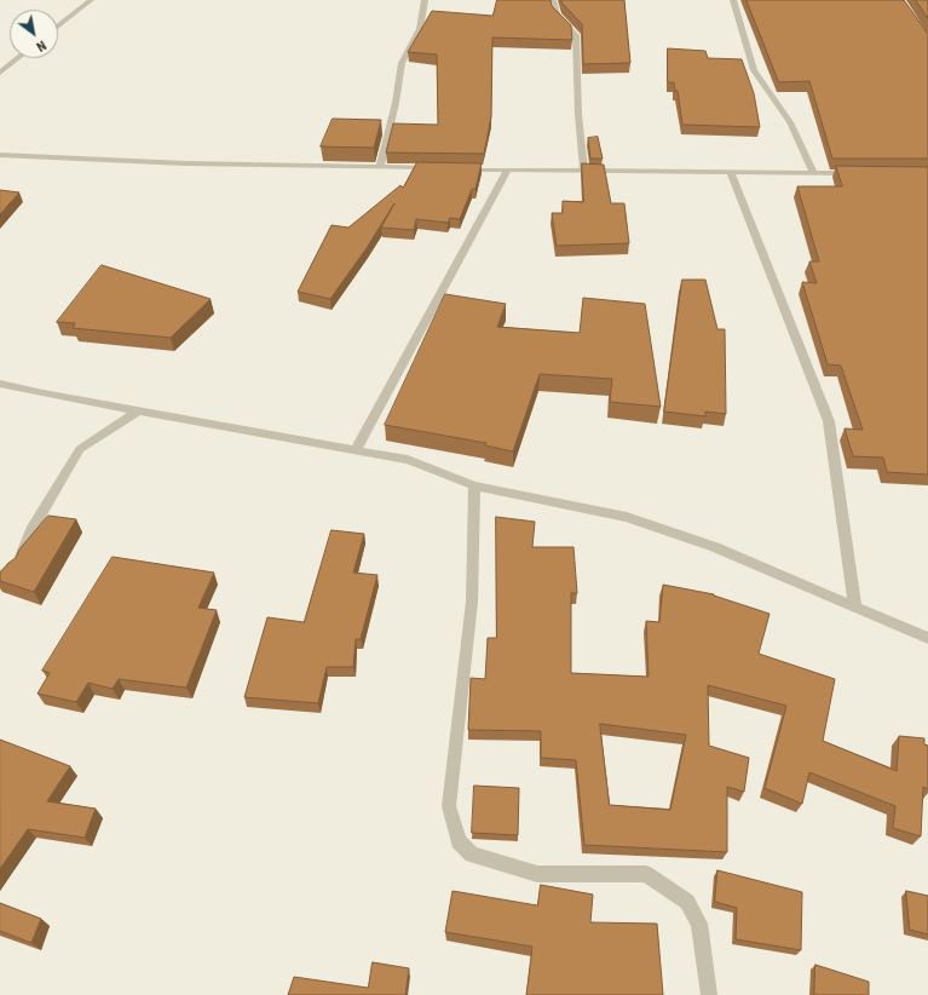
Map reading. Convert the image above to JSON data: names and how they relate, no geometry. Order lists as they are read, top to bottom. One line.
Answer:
{"north":"bottom right"}
